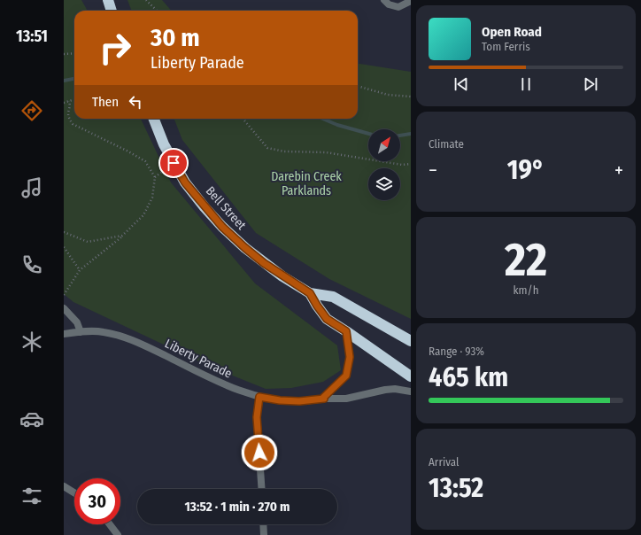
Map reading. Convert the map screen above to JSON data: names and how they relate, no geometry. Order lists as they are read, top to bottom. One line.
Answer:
{"streets":{"highway":["Bell Street"],"street":["Liberty Parade"]},"parks":["Darebin Creek Parklands"],"north":"top right","page":{"tabs":"13:51","turn":["30 m","Liberty Parade"],"song":["Open Road","Tom Ferris"],"then":"Then","tile":["Climate",["22","km/h"],["Range · 93%","465 km"],["Arrival","13:52"]],"heat":["−","19°","+"],"limit":"30","trip":"13:52 · 1 min · 270 m"}}
